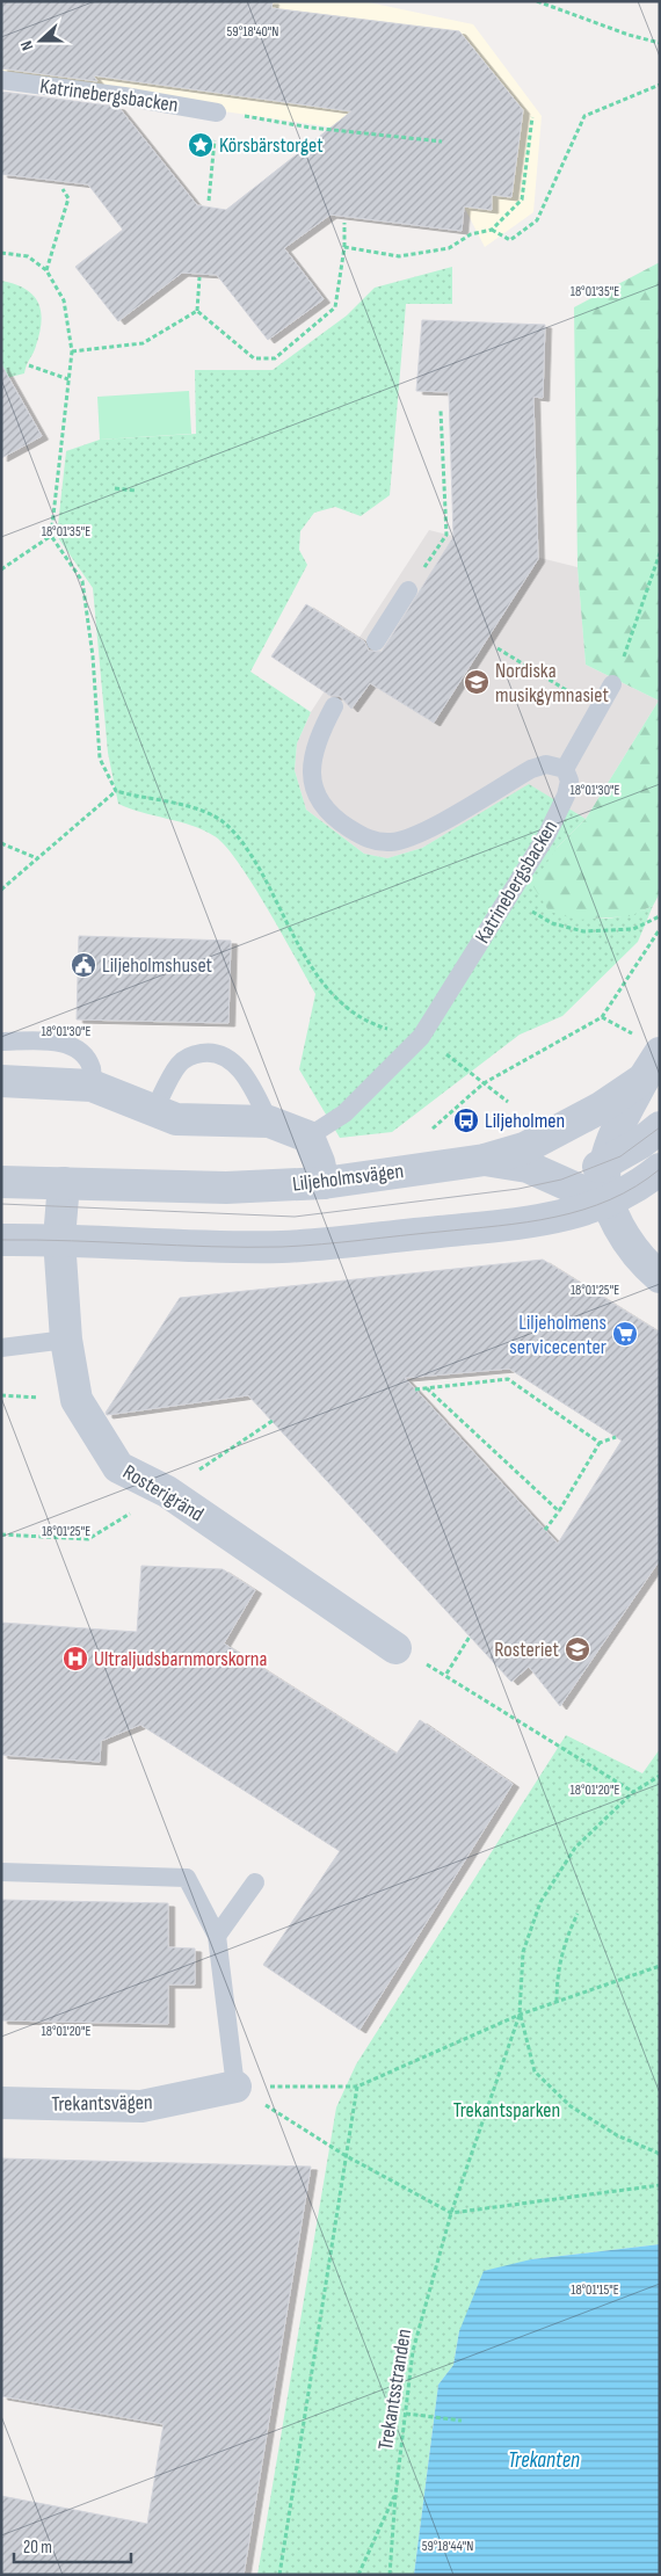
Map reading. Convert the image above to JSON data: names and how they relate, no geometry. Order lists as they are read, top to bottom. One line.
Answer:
{"streets":{"street":["Liljeholmsvägen","Rosterigränd","Trekantsvägen"],"lane":["Katrinebergsbacken"],"path":["Trekantsstranden"]},"crossings":[["Liljeholmsvägen","Rosterigränd"]],"water":["Trekanten"],"parks":["Trekantsparken"],"places":{"place":["Körsbärstorget"],"school or university":["Nordiska musikgymnasiet","Rosteriet"],"public building":["Liljeholmshuset"],"bus stop":["Liljeholmen"],"supermarket":["Liljeholmens servicecenter"],"hospital":["Ultraljudsbarnmorskorna"]},"scale_bar":"20 m","north":"left","coordinates":["59°18'40\"N","18°01'35\"E","18°01'30\"E","18°01'25\"E","18°01'20\"E","18°01'15\"E","59°18'44\"N"]}
